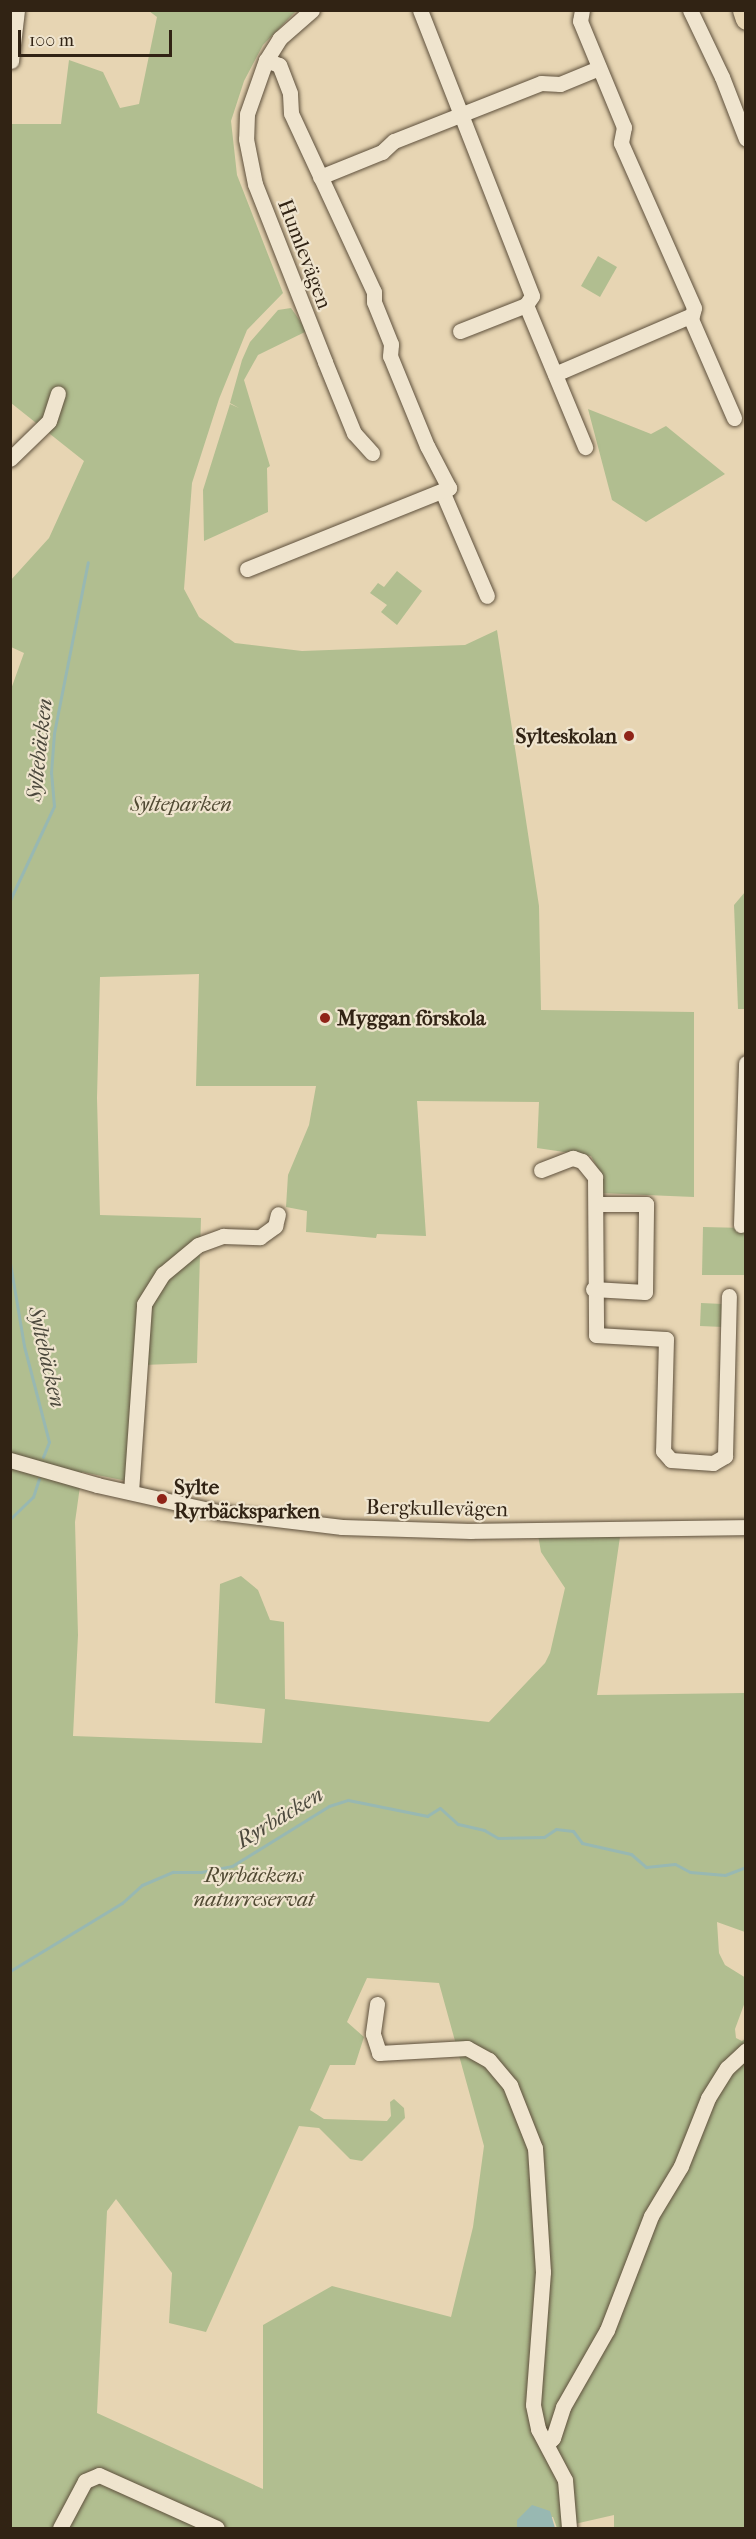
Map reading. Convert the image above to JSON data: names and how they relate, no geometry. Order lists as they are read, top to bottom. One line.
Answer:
{"streets":{"street":["Humlevägen","Bergkullevägen"]},"water":["Syltebäcken","Ryrbäcken"],"parks":["Sylteparken","Ryrbäckens naturreservat"],"places":["Sylteskolan","Myggan förskola","Sylte Ryrbäcksparken"],"scale_bar":"100 m"}
